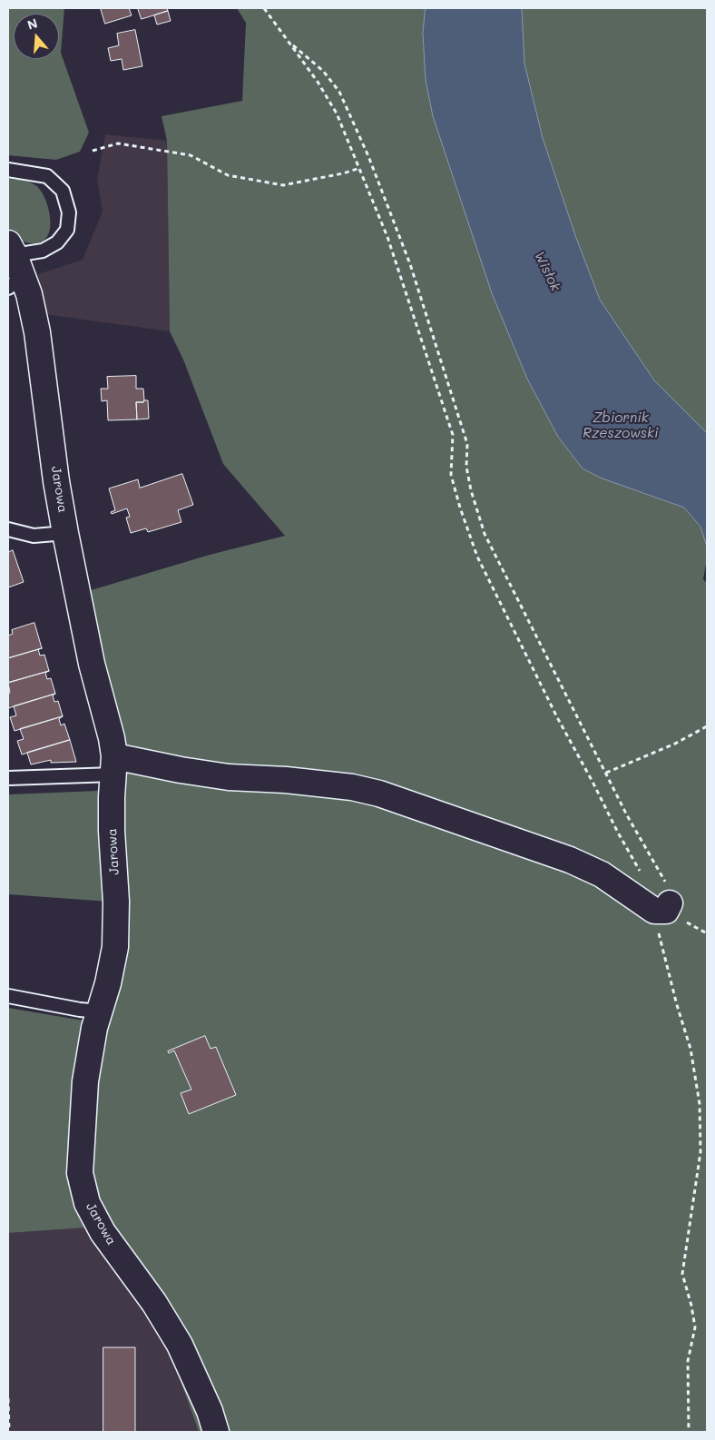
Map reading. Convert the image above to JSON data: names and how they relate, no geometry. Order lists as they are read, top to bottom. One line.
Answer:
{"streets":{"street":["Jarowa"]},"water":["Wisłok","Zbiornik Rzeszowski"],"north":"top"}
